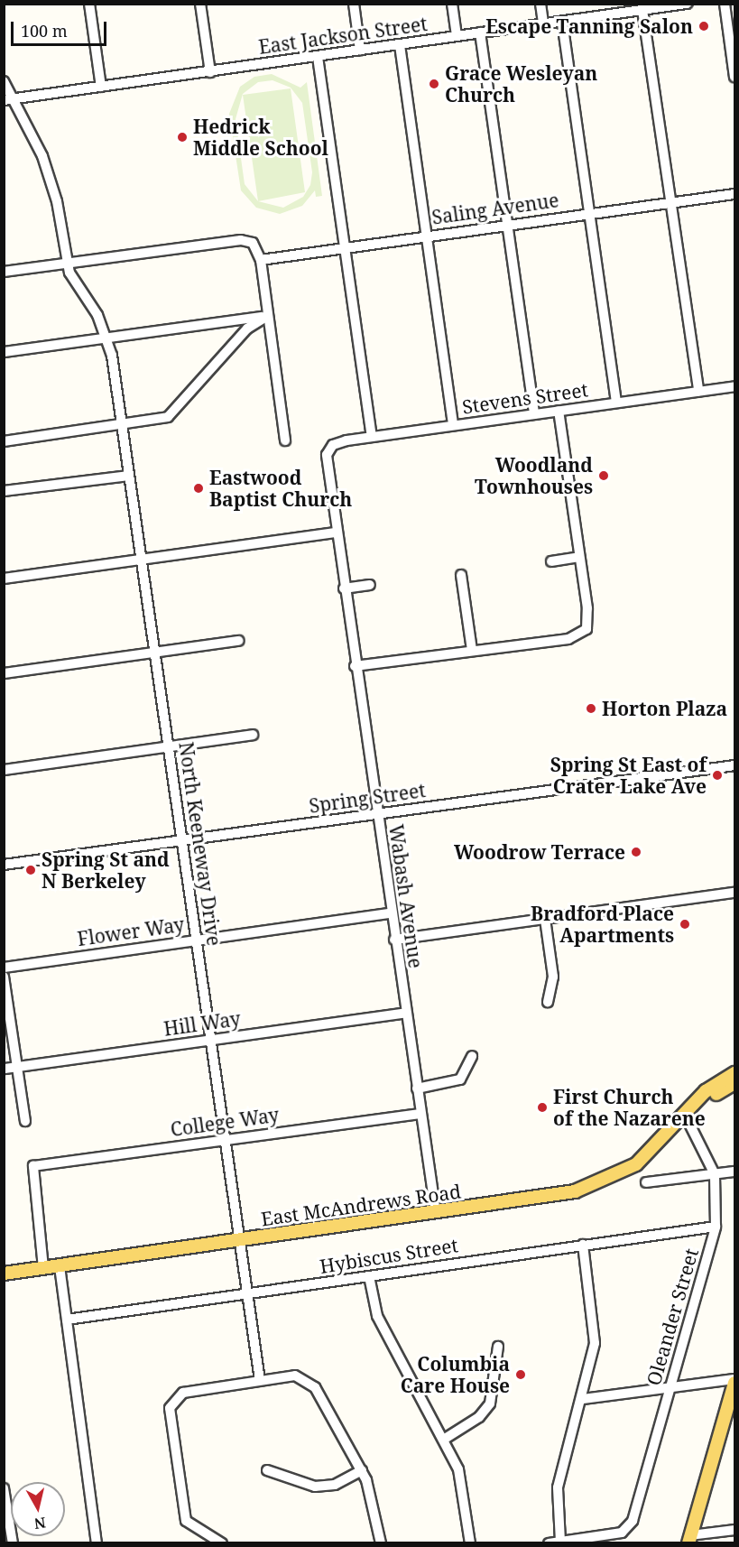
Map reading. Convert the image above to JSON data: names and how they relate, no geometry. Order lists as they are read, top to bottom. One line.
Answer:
{"streets":{"main road":["East McAndrews Road"],"street":["East Jackson Street","Saling Avenue","Stevens Street","Spring Street","North Keeneway Drive","Wabash Avenue","Flower Way","Hill Way","College Way","Hybiscus Street","Oleander Street"]},"crossings":[["East Jackson Street","North Keeneway Drive"],["Stevens Street","Wabash Avenue"],["Spring Street","North Keeneway Drive"],["Spring Street","Wabash Avenue"],["North Keeneway Drive","Flower Way"],["North Keeneway Drive","Hill Way"],["North Keeneway Drive","College Way"],["North Keeneway Drive","East McAndrews Road"],["North Keeneway Drive","Hybiscus Street"],["Wabash Avenue","Flower Way"],["Wabash Avenue","Hill Way"],["Wabash Avenue","College Way"],["Wabash Avenue","East McAndrews Road"],["College Way","East McAndrews Road"],["East McAndrews Road","Oleander Street"],["Hybiscus Street","Oleander Street"]],"places":["Escape Tanning Salon","Grace Wesleyan Church","Hedrick Middle School","Woodland Townhouses","Eastwood Baptist Church","Horton Plaza","Spring St East of Crater Lake Ave","Woodrow Terrace","Spring St and N Berkeley","Bradford Place Apartments","First Church of the Nazarene","Columbia Care House"],"scale_bar":"100 m","north":"bottom"}
